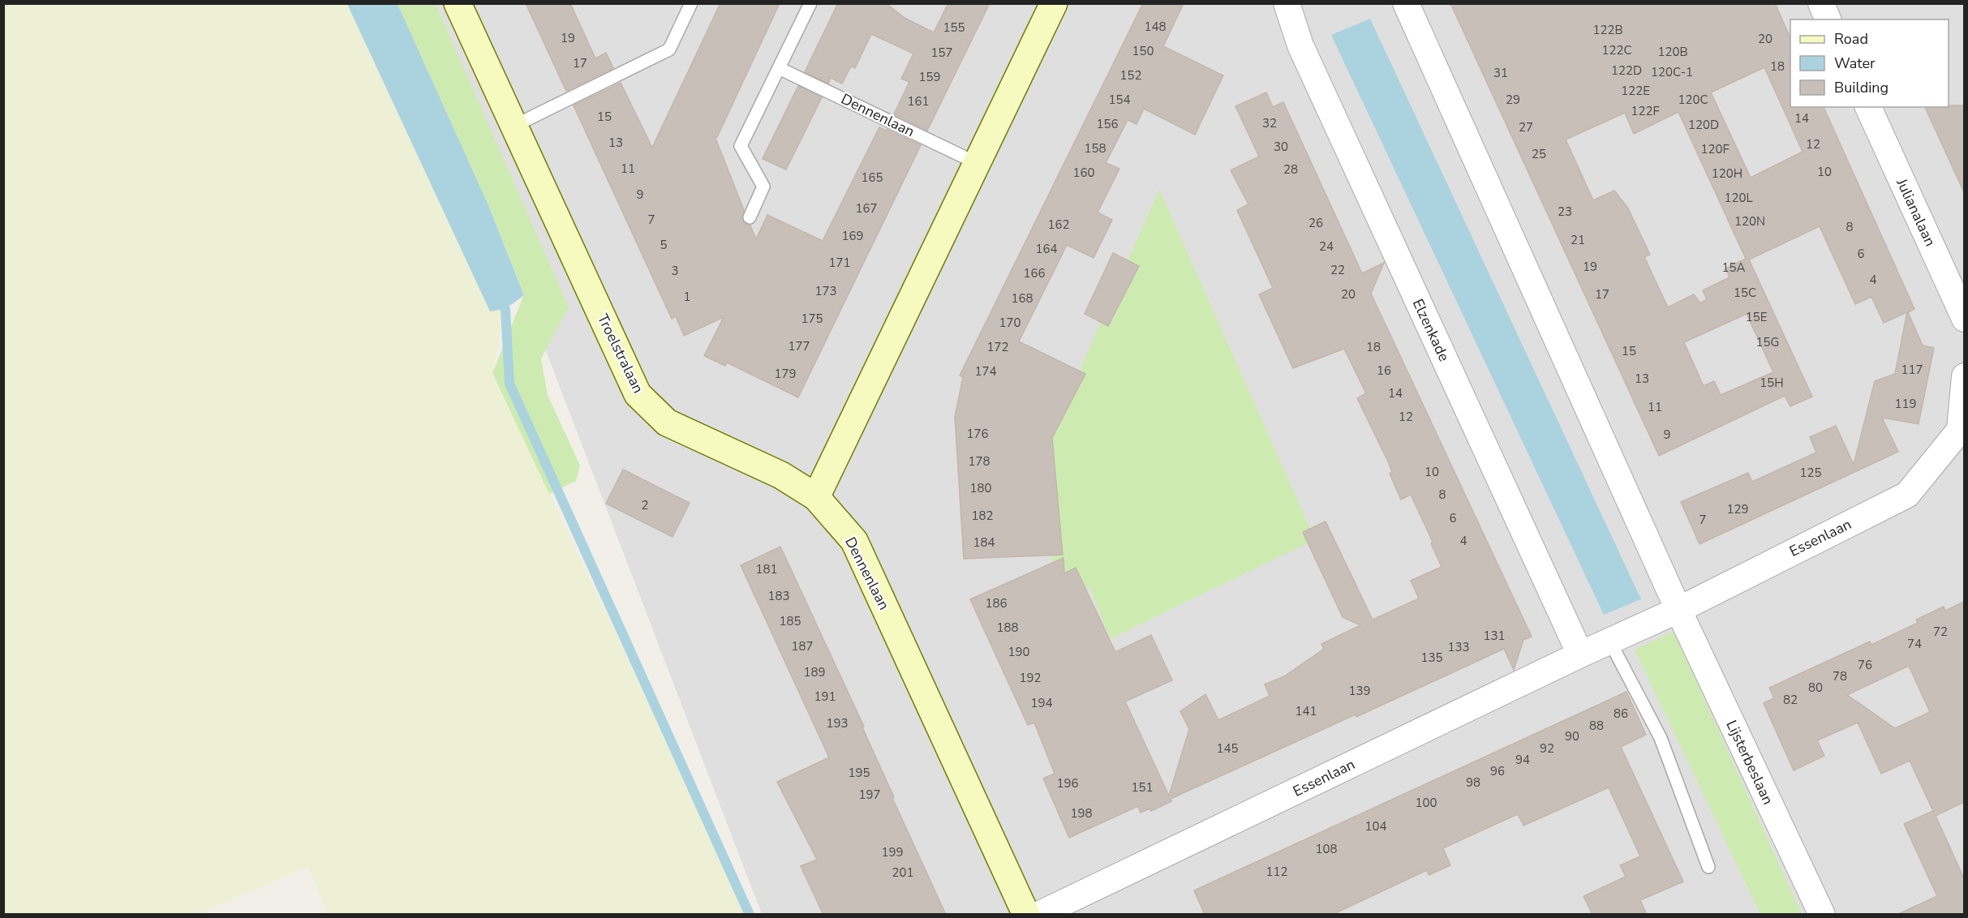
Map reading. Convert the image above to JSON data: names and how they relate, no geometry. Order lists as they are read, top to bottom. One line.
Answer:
{"streets":{"main road":["Dennenlaan","Troelstralaan"],"street":["Julianalaan","Elzenkade","Essenlaan","Lijsterbeslaan"]},"crossings":[["Dennenlaan","Troelstralaan"],["Elzenkade","Essenlaan"],["Essenlaan","Lijsterbeslaan"]],"house_numbers":["148","155","122B","19","20","122C","150","120B","157","17","18","122D","120C-1","31","152","159","122E","154","29","120C","161","122F","15","14","32","156","120D","27","13","12","30","158","120F","25","11","28","10","160","120H","165","9","120L","167","23","7","120N","26","162","8","169","21","5","24","164","6","171","19","15A","22","3","166","4","173","15C","20","17","1","168","15E","175","170","15G","177","172","18","15","117","16","174","179","13","15H","14","119","11","12","176","9","178","10","125","180","8","2","129","182","6","7","4","184","181","183","186","185","188","72","131","74","187","133","190","135","76","189","78","192","80","139","191","82","194","141","86","193","88","90","145","92","94","96","195","98","196","151","197","100","198","104","108","199","112","201"],"legend":["Road","Water","Building"]}
